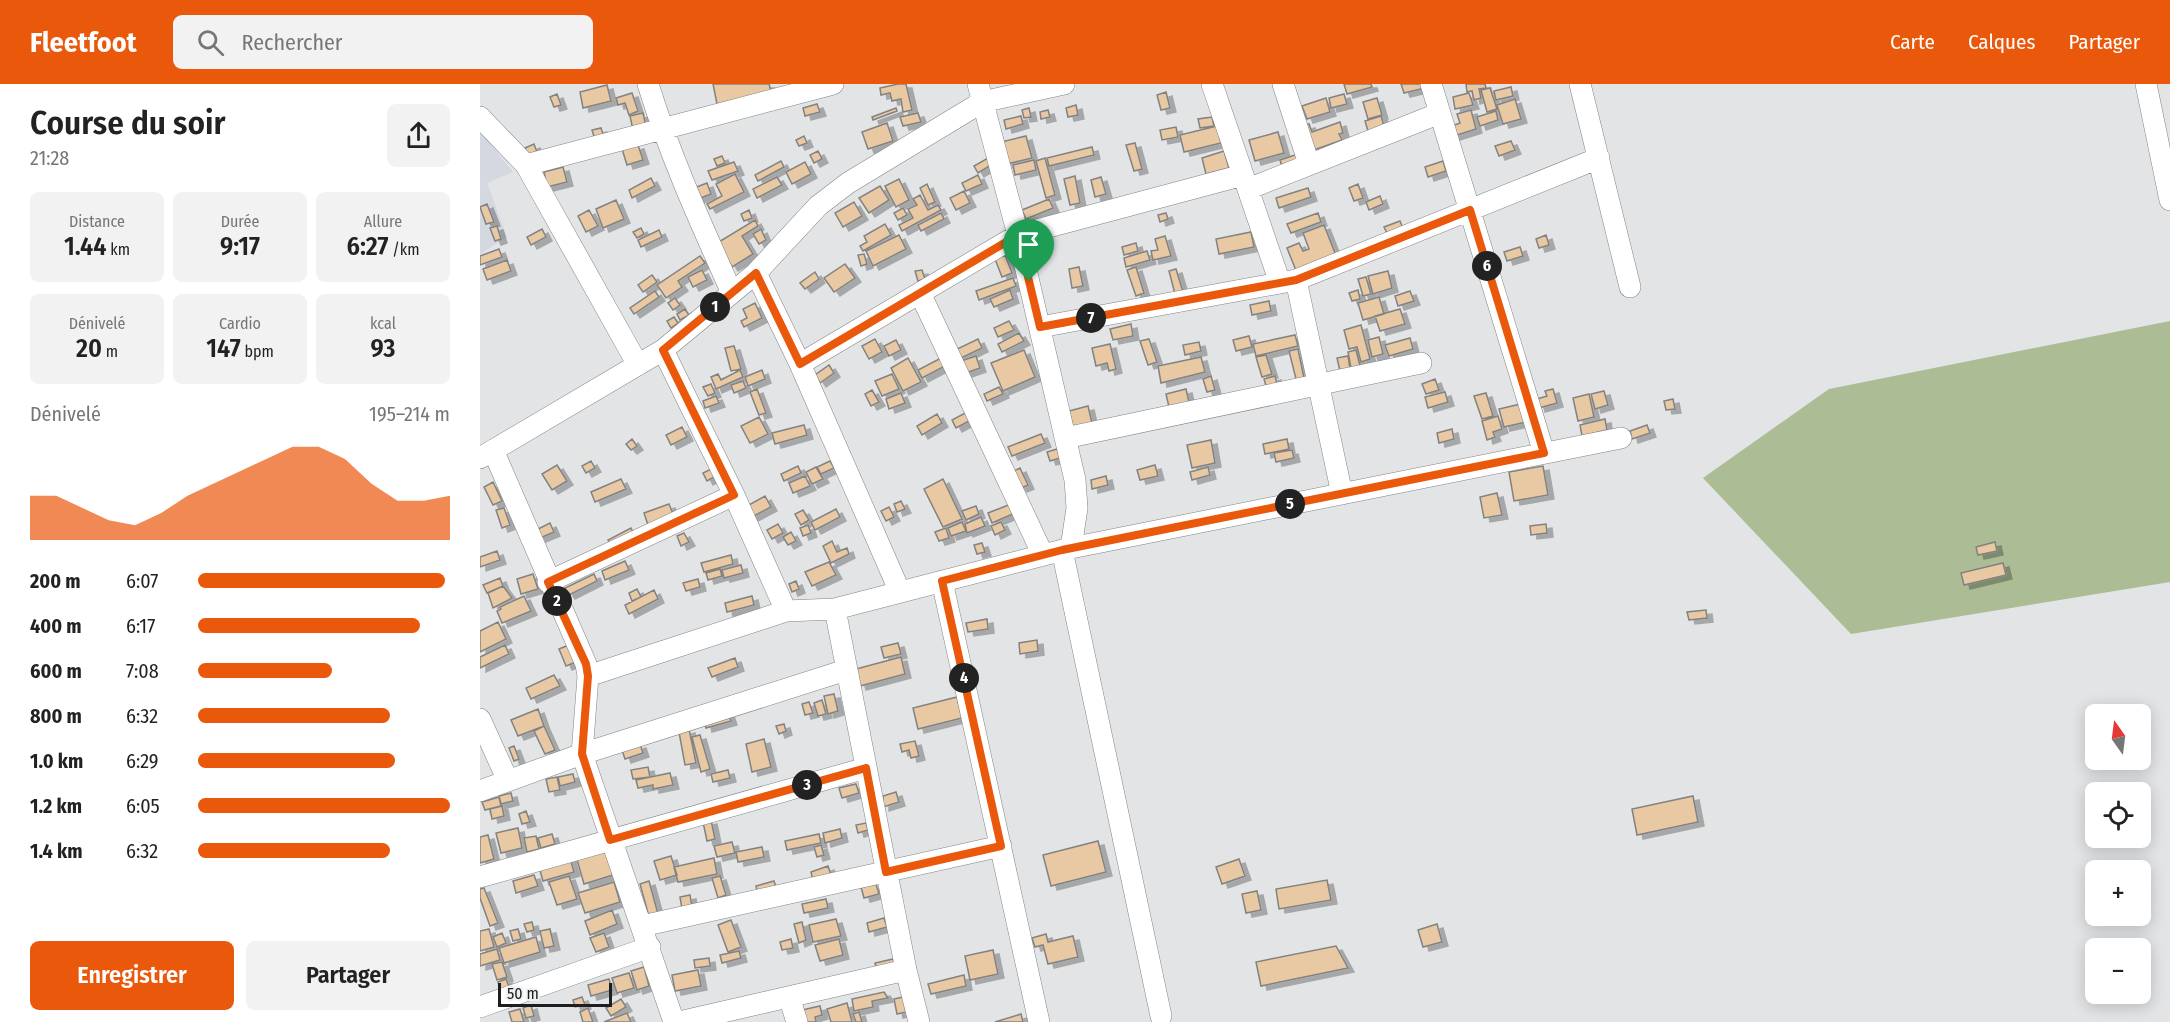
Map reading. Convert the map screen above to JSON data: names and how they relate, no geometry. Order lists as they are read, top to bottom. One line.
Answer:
{"scale_bar":"50 m","north":"top","page":{"header":"Fleetfoot","search":"Rechercher","nav":["Carte","Calques","Partager"],"heading":["Course du soir","21:28"],"stats":[["Distance","1.44 km"],["Durée","9:17"],["Allure","6:27 /km"],["Dénivelé","20 m"],["Cardio","147 bpm"],["kcal","93"]],"pins":["6","1","7","5","2","4","3"],"chart":["Dénivelé","195–214 m"],"list":[{"name":"200 m","note":"6:07"},{"name":"400 m","note":"6:17"},{"name":"600 m","note":"7:08"},{"name":"800 m","note":"6:32"},{"name":"1.0 km","note":"6:29"},{"name":"1.2 km","note":"6:05"},{"name":"1.4 km","note":"6:32"}],"map_buttons":["+","−"],"buttons":["Enregistrer","Partager"],"scale":"50 m"}}
